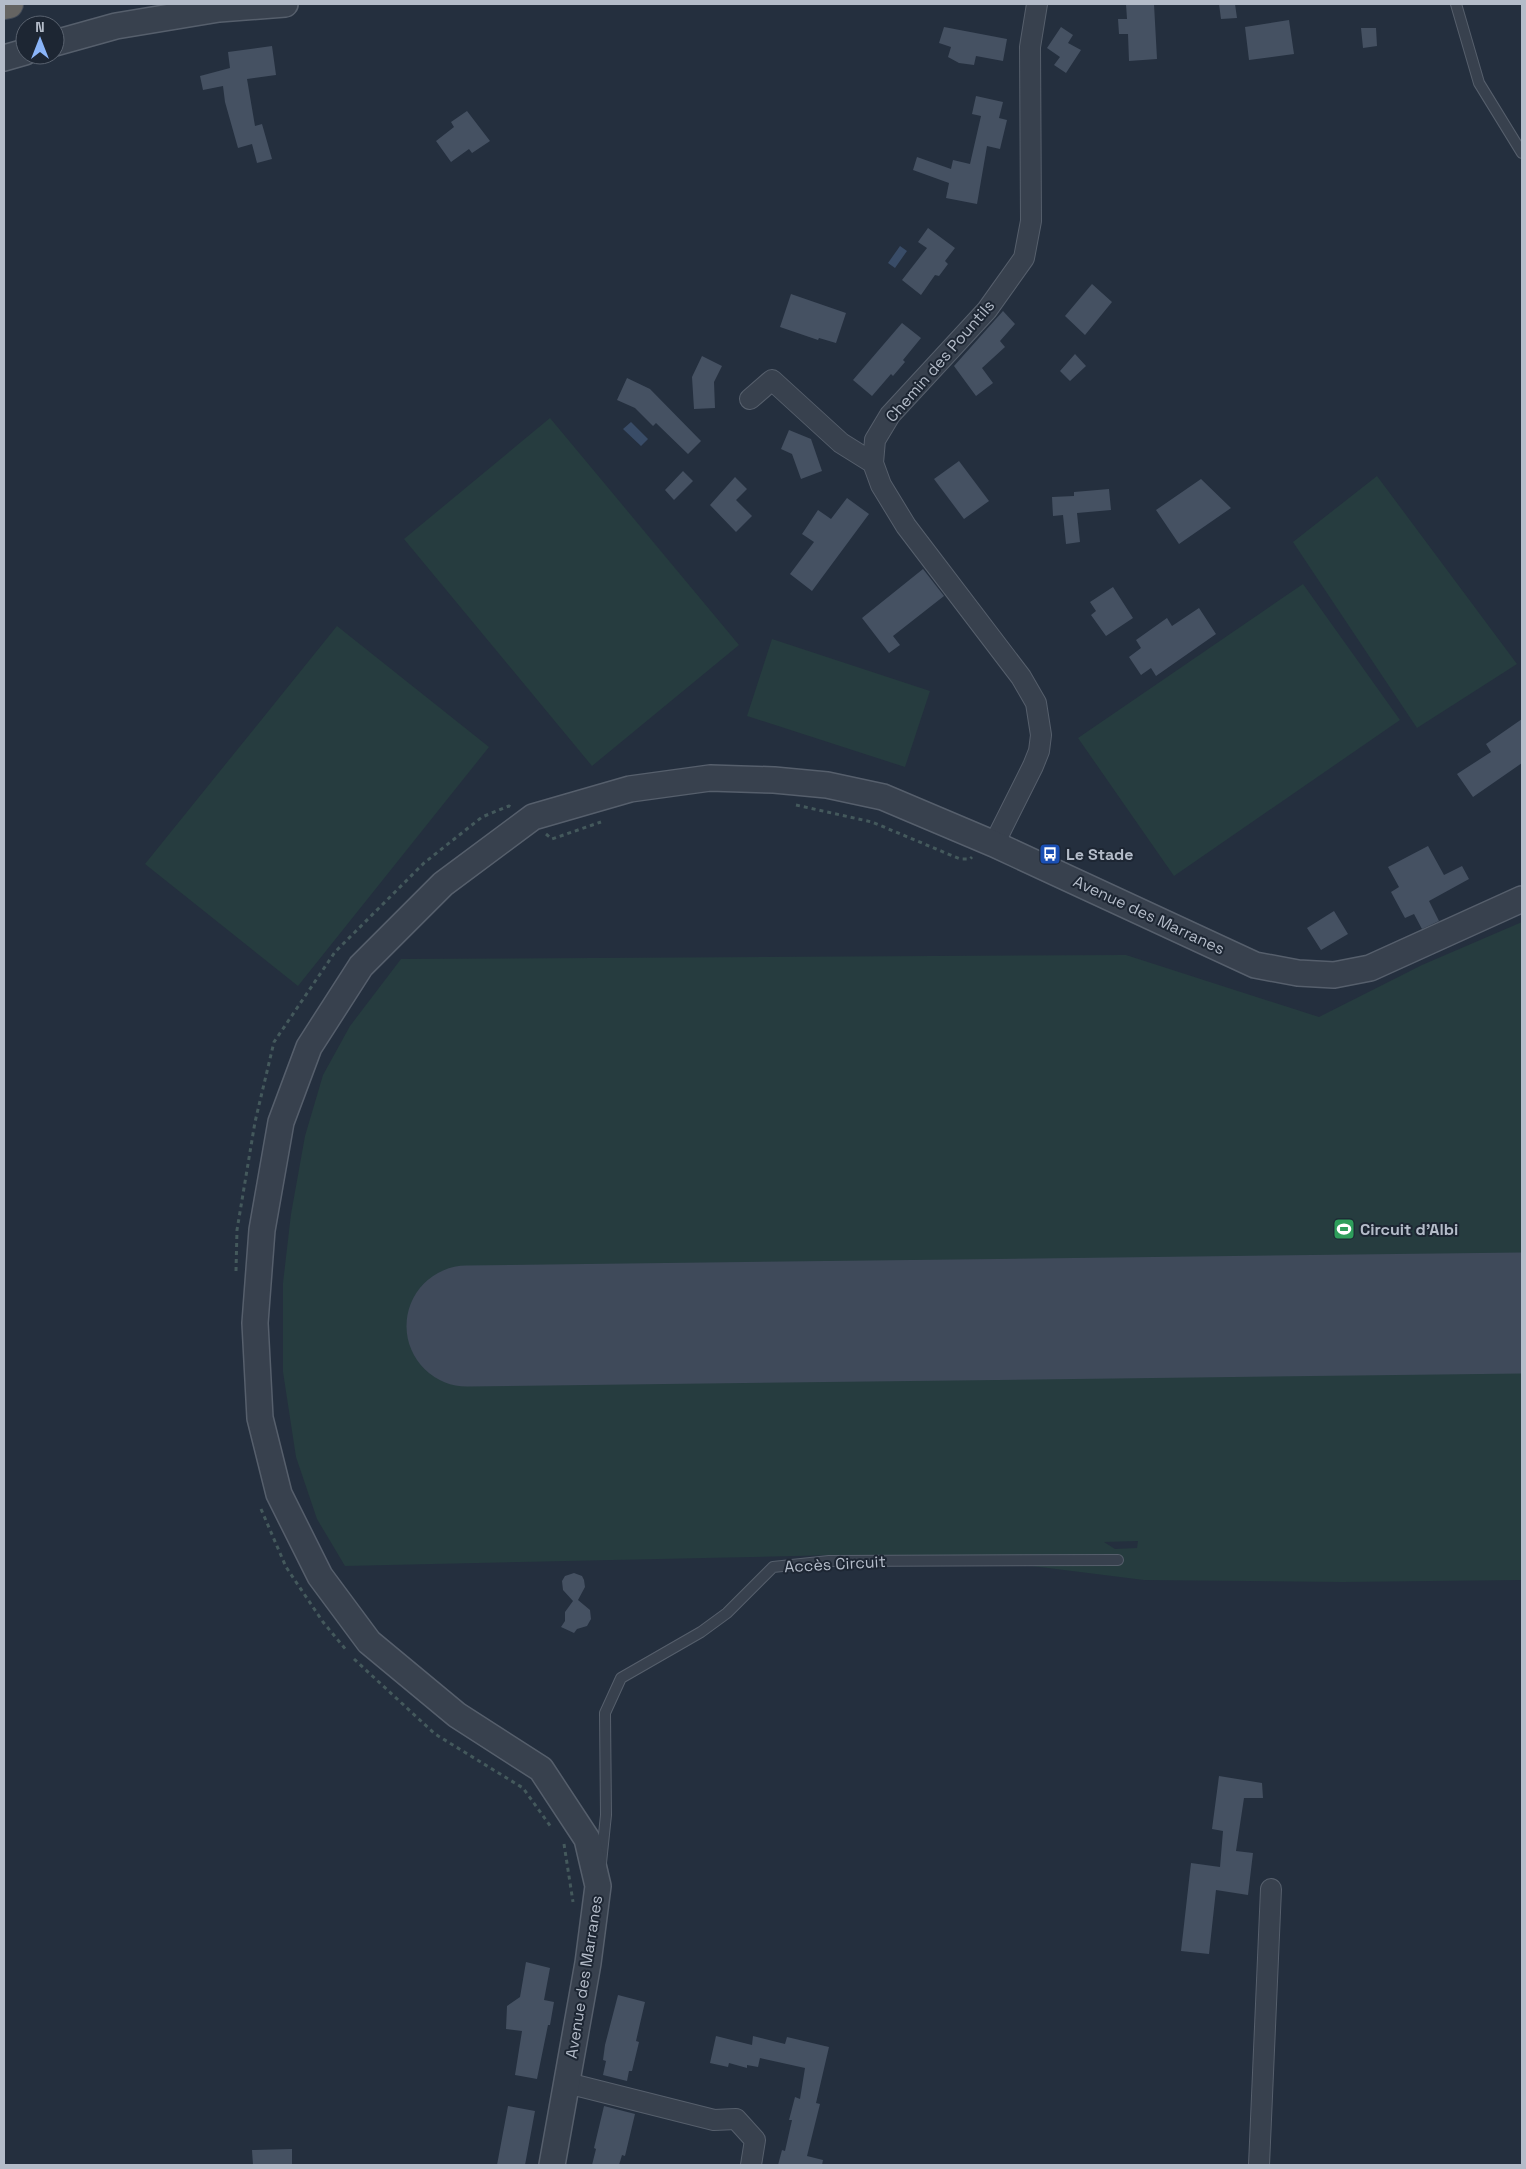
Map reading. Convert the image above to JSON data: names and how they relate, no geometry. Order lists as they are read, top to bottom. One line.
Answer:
{"streets":{"street":["Chemin des Pountils","Avenue des Marranes"],"lane":["Accès Circuit"]},"crossings":[["Chemin des Pountils","Avenue des Marranes"],["Avenue des Marranes","Accès Circuit"]],"places":{"bus stop":["Le Stade"],"sports":["Circuit d'Albi"]},"north":"top"}
